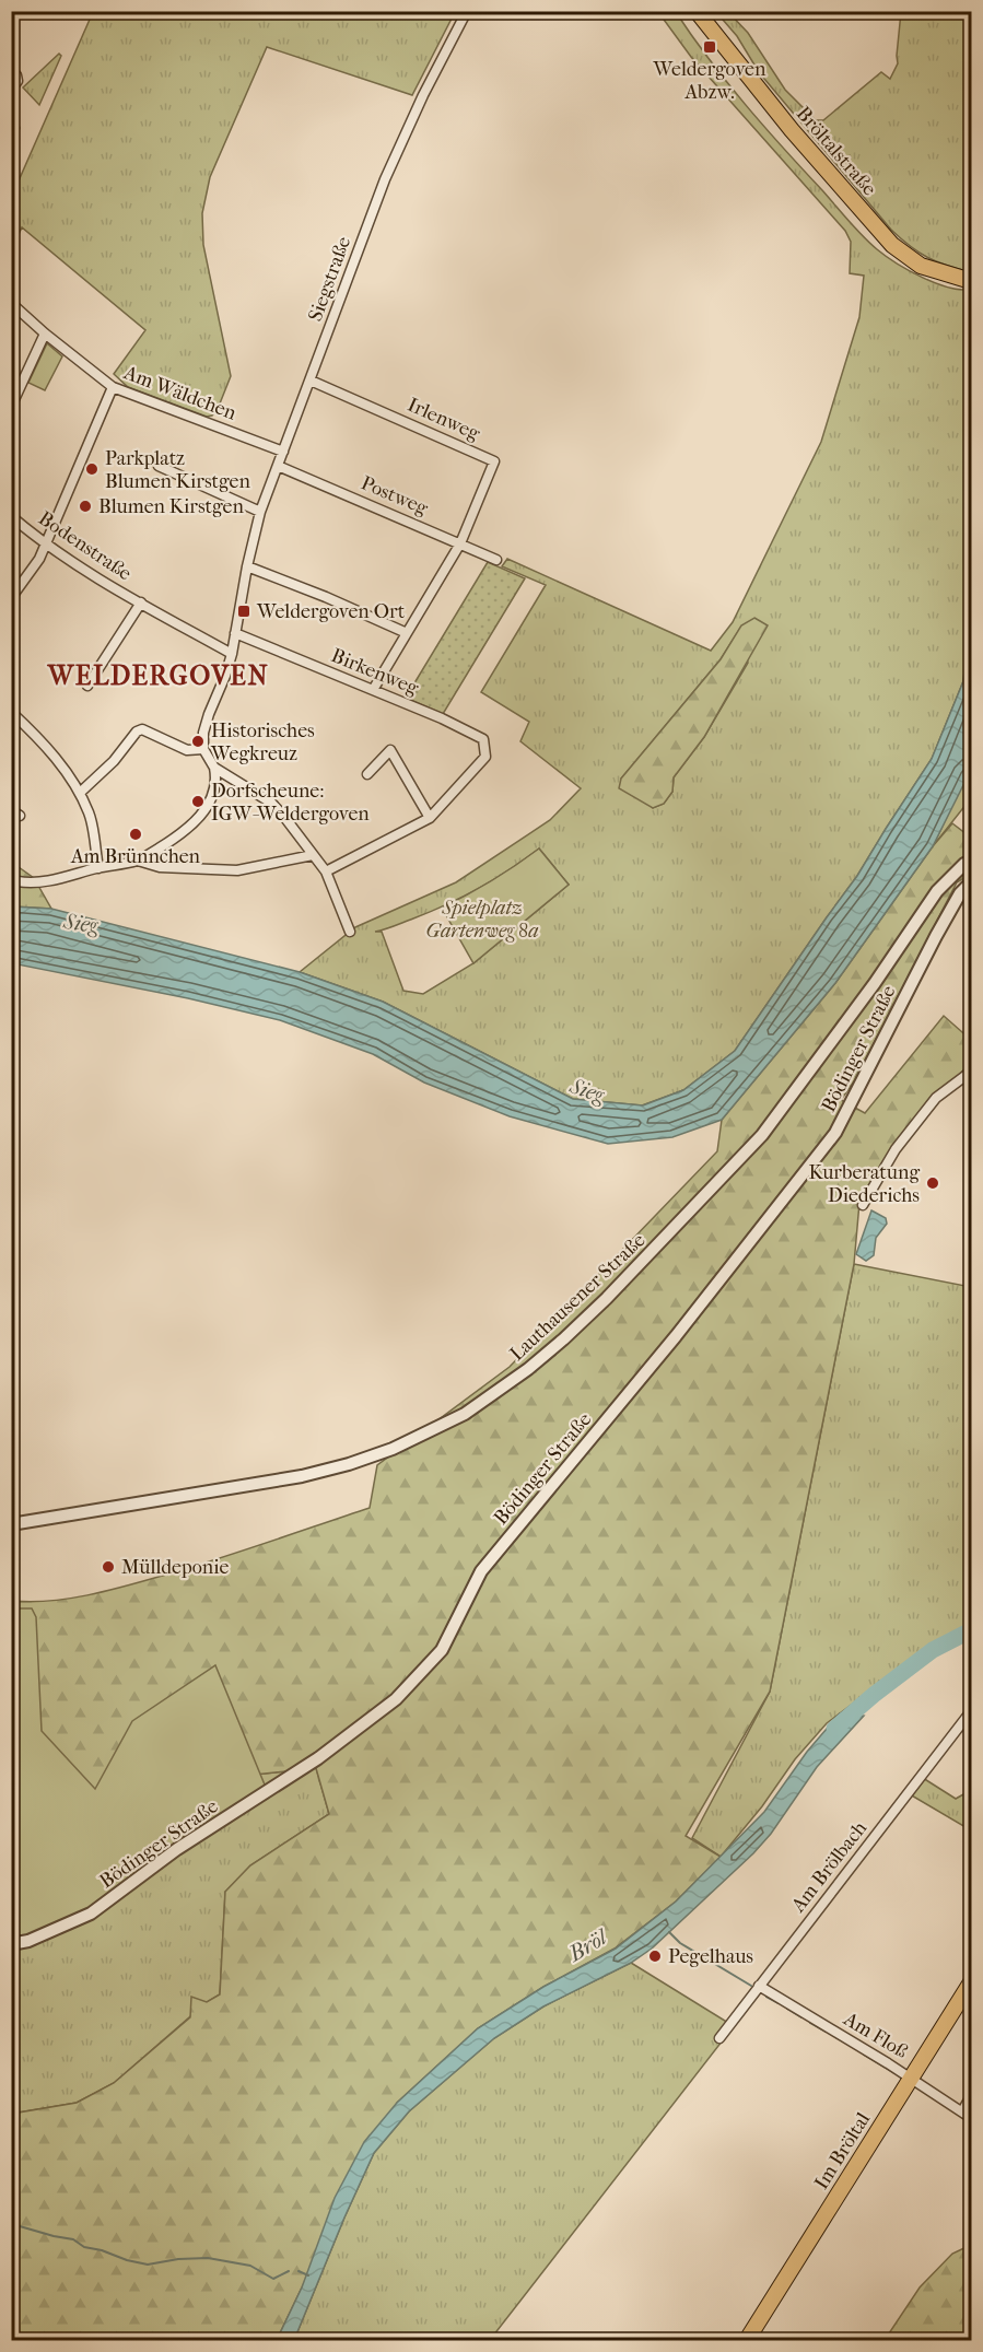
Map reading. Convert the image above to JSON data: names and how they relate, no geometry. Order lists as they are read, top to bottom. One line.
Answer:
{"streets":{"main road":["Bröltalstraße","Im Bröltal"],"street":["Siegstraße","Am Wäldchen","Irlenweg","Postweg","Bodenstraße","Birkenweg","Bödinger Straße","Lauthausener Straße","Am Brölbach","Am Floß"]},"crossings":[["Siegstraße","Am Wäldchen"],["Siegstraße","Irlenweg"],["Siegstraße","Postweg"],["Siegstraße","Bodenstraße"],["Siegstraße","Birkenweg"],["Irlenweg","Postweg"],["Irlenweg","Birkenweg"],["Am Brölbach","Am Floß"],["Am Floß","Im Bröltal"]],"districts":["WELDERGOVEN"],"water":["Sieg","Bröl"],"parks":["Spielplatz Gartenweg 8a"],"places":{"transit":["Weldergoven Abzw.","Weldergoven Ort"],"other":["Parkplatz Blumen Kirstgen","Blumen Kirstgen","Historisches Wegkreuz","Dorfscheune: IGW-Weldergoven","Am Brünnchen","Kurberatung Diederichs","Mülldeponie","Pegelhaus"]}}
